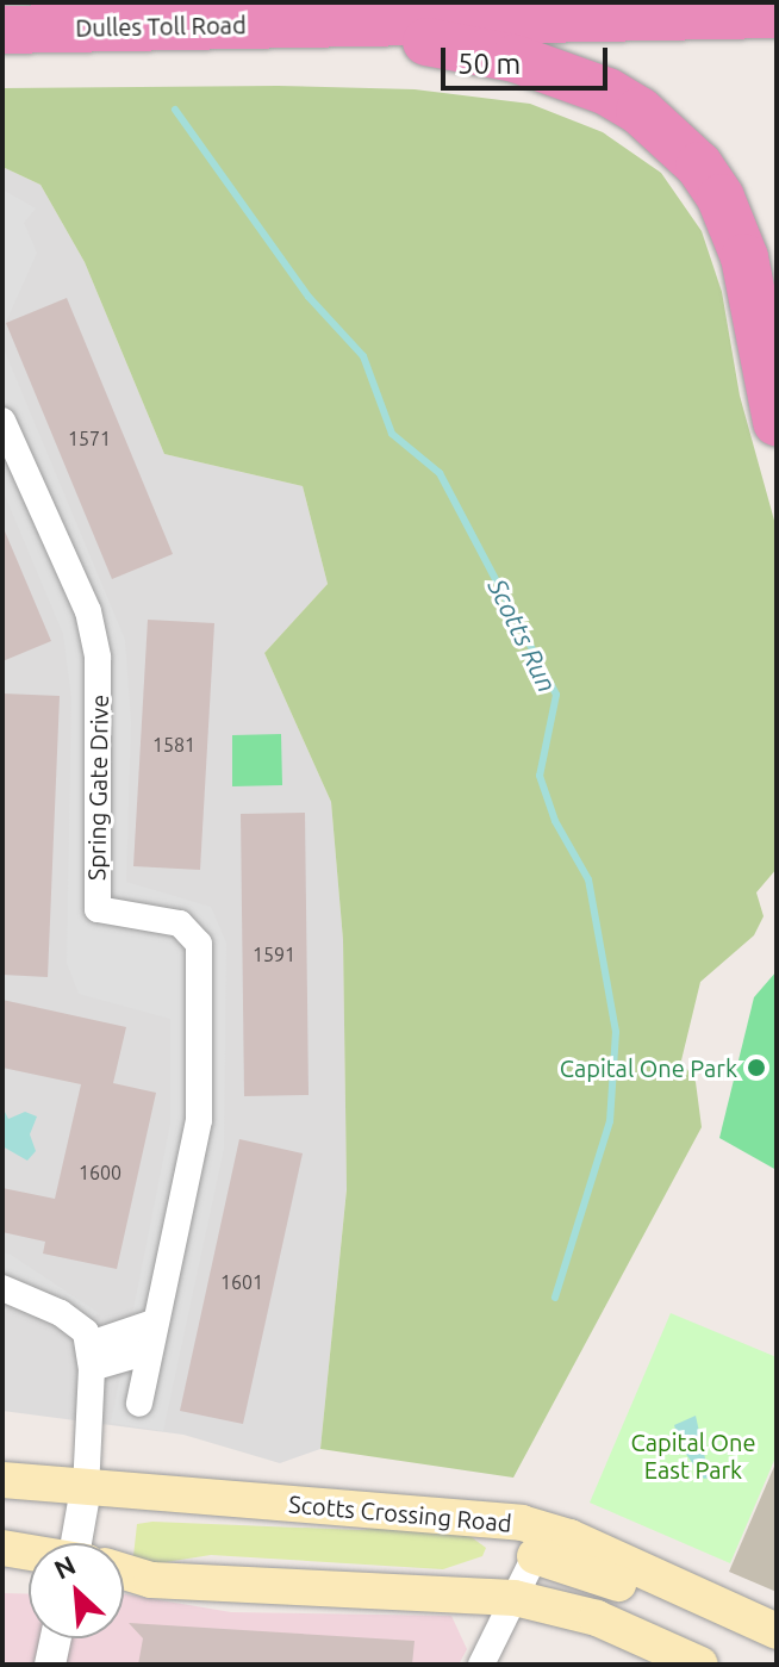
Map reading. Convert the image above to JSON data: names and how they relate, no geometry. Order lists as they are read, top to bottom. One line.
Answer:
{"streets":{"highway":["Dulles Toll Road"],"main road":["Scotts Crossing Road"],"street":["Spring Gate Drive"]},"water":["Scotts Run"],"parks":["Capital One East Park"],"places":["Capital One Park"],"house_numbers":["1571","1581","1591","1600","1601"],"scale_bar":"50 m","north":"top left"}
